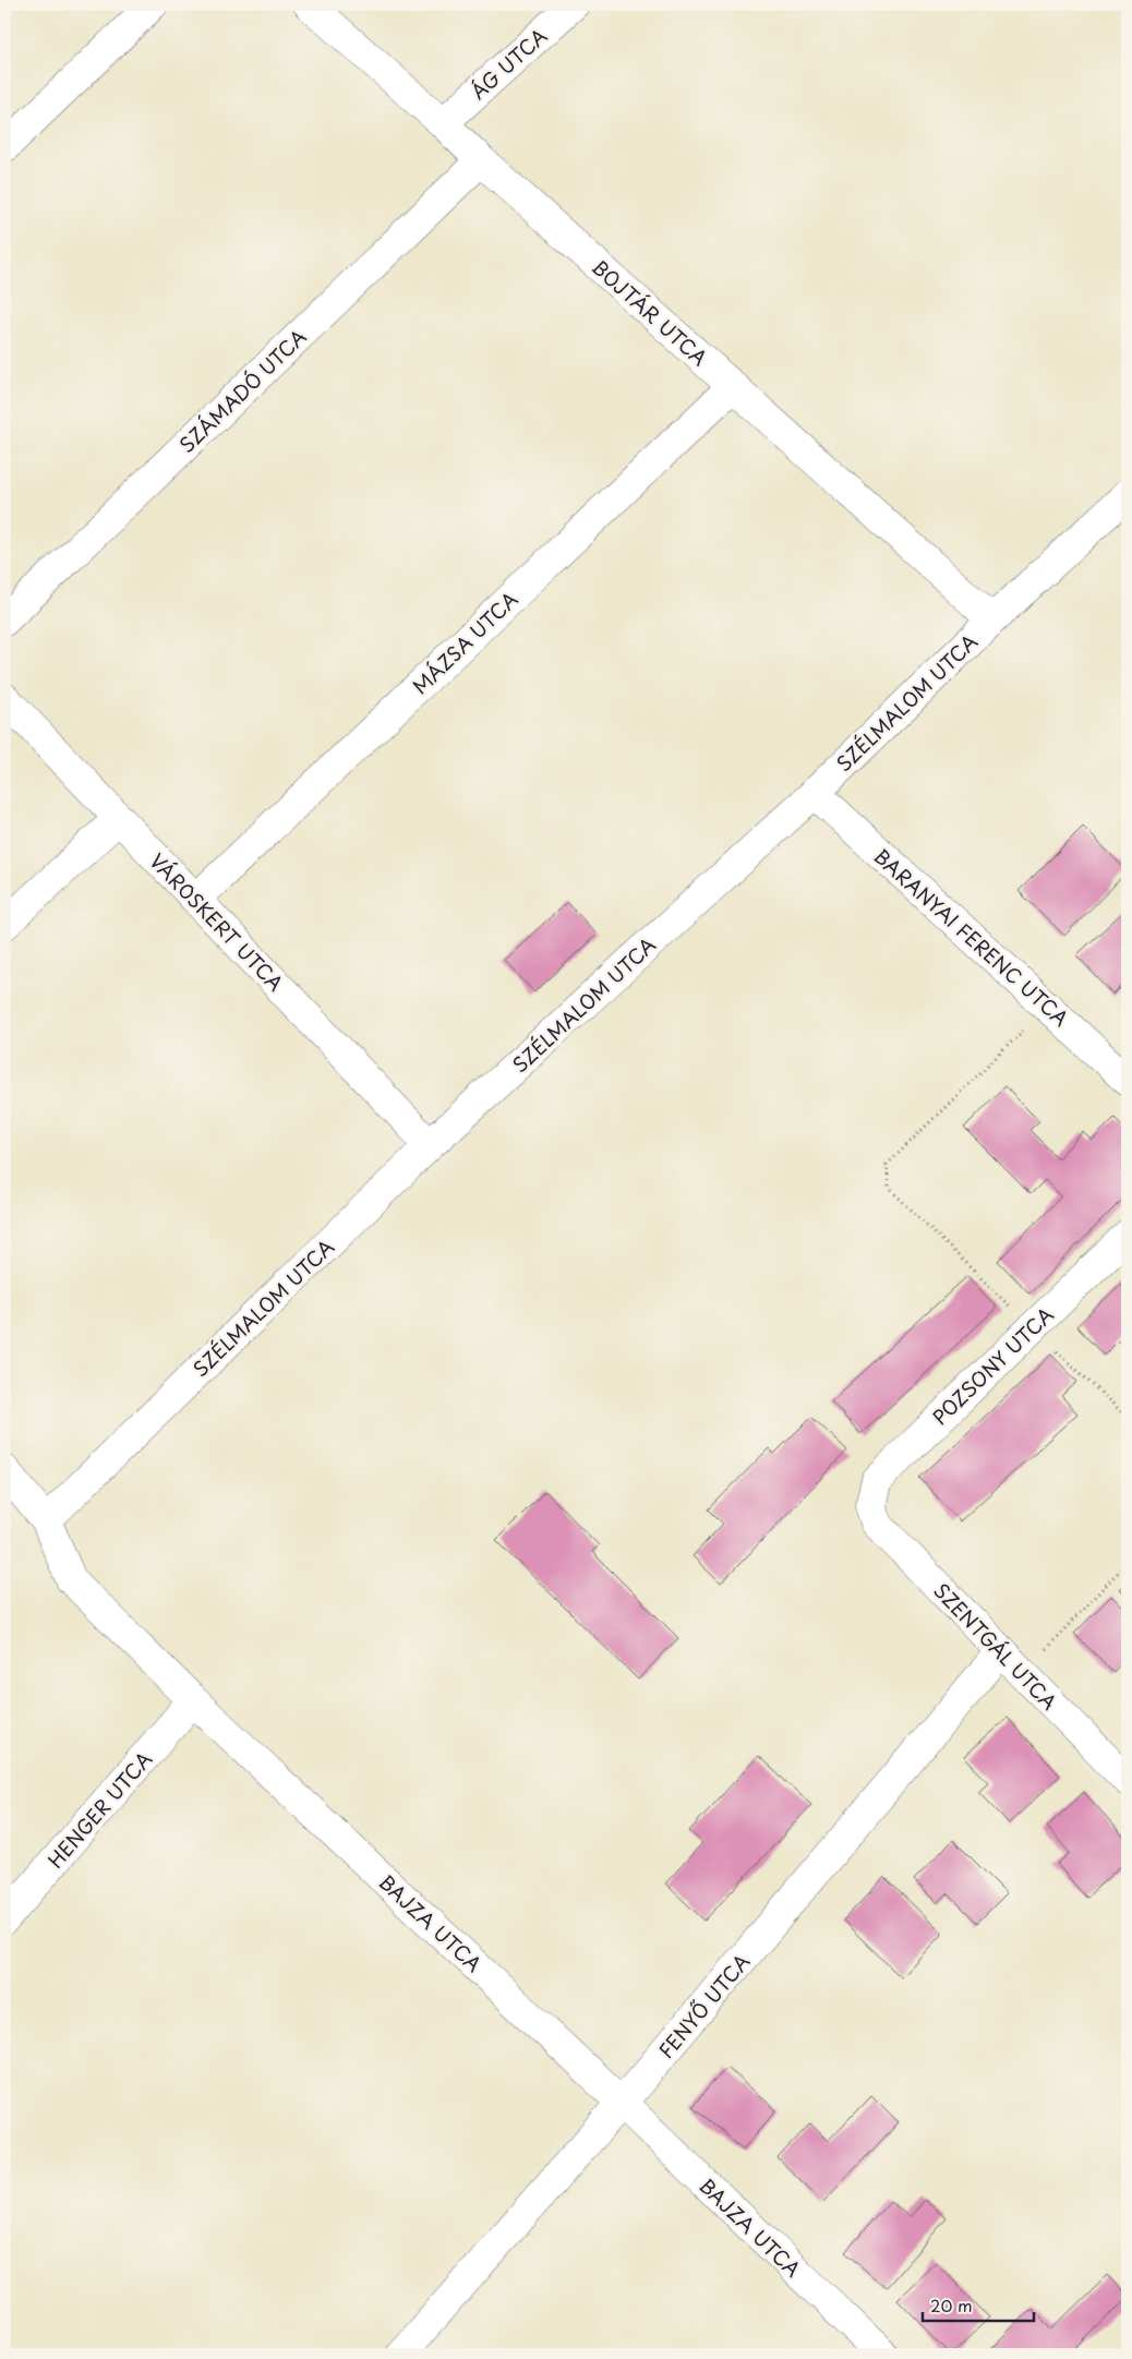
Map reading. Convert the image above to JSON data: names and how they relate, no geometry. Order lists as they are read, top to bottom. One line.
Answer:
{"streets":{"street":["ÁG UTCA","BOJTÁR UTCA","SZÁMADÓ UTCA","MÁZSA UTCA","SZÉLMALOM UTCA","VÁROSKERT UTCA","BARANYAI FERENC UTCA","POZSONY UTCA","SZENTGÁL UTCA","HENGER UTCA","BAJZA UTCA","FENYŐ UTCA"]},"crossings":[["ÁG UTCA","BOJTÁR UTCA"],["BOJTÁR UTCA","SZÁMADÓ UTCA"],["BOJTÁR UTCA","MÁZSA UTCA"],["BOJTÁR UTCA","SZÉLMALOM UTCA"],["MÁZSA UTCA","VÁROSKERT UTCA"],["SZÉLMALOM UTCA","VÁROSKERT UTCA"],["SZÉLMALOM UTCA","BARANYAI FERENC UTCA"],["SZÉLMALOM UTCA","BAJZA UTCA"],["POZSONY UTCA","SZENTGÁL UTCA"],["SZENTGÁL UTCA","FENYŐ UTCA"],["HENGER UTCA","BAJZA UTCA"],["BAJZA UTCA","FENYŐ UTCA"]],"scale_bar":"20 m"}
